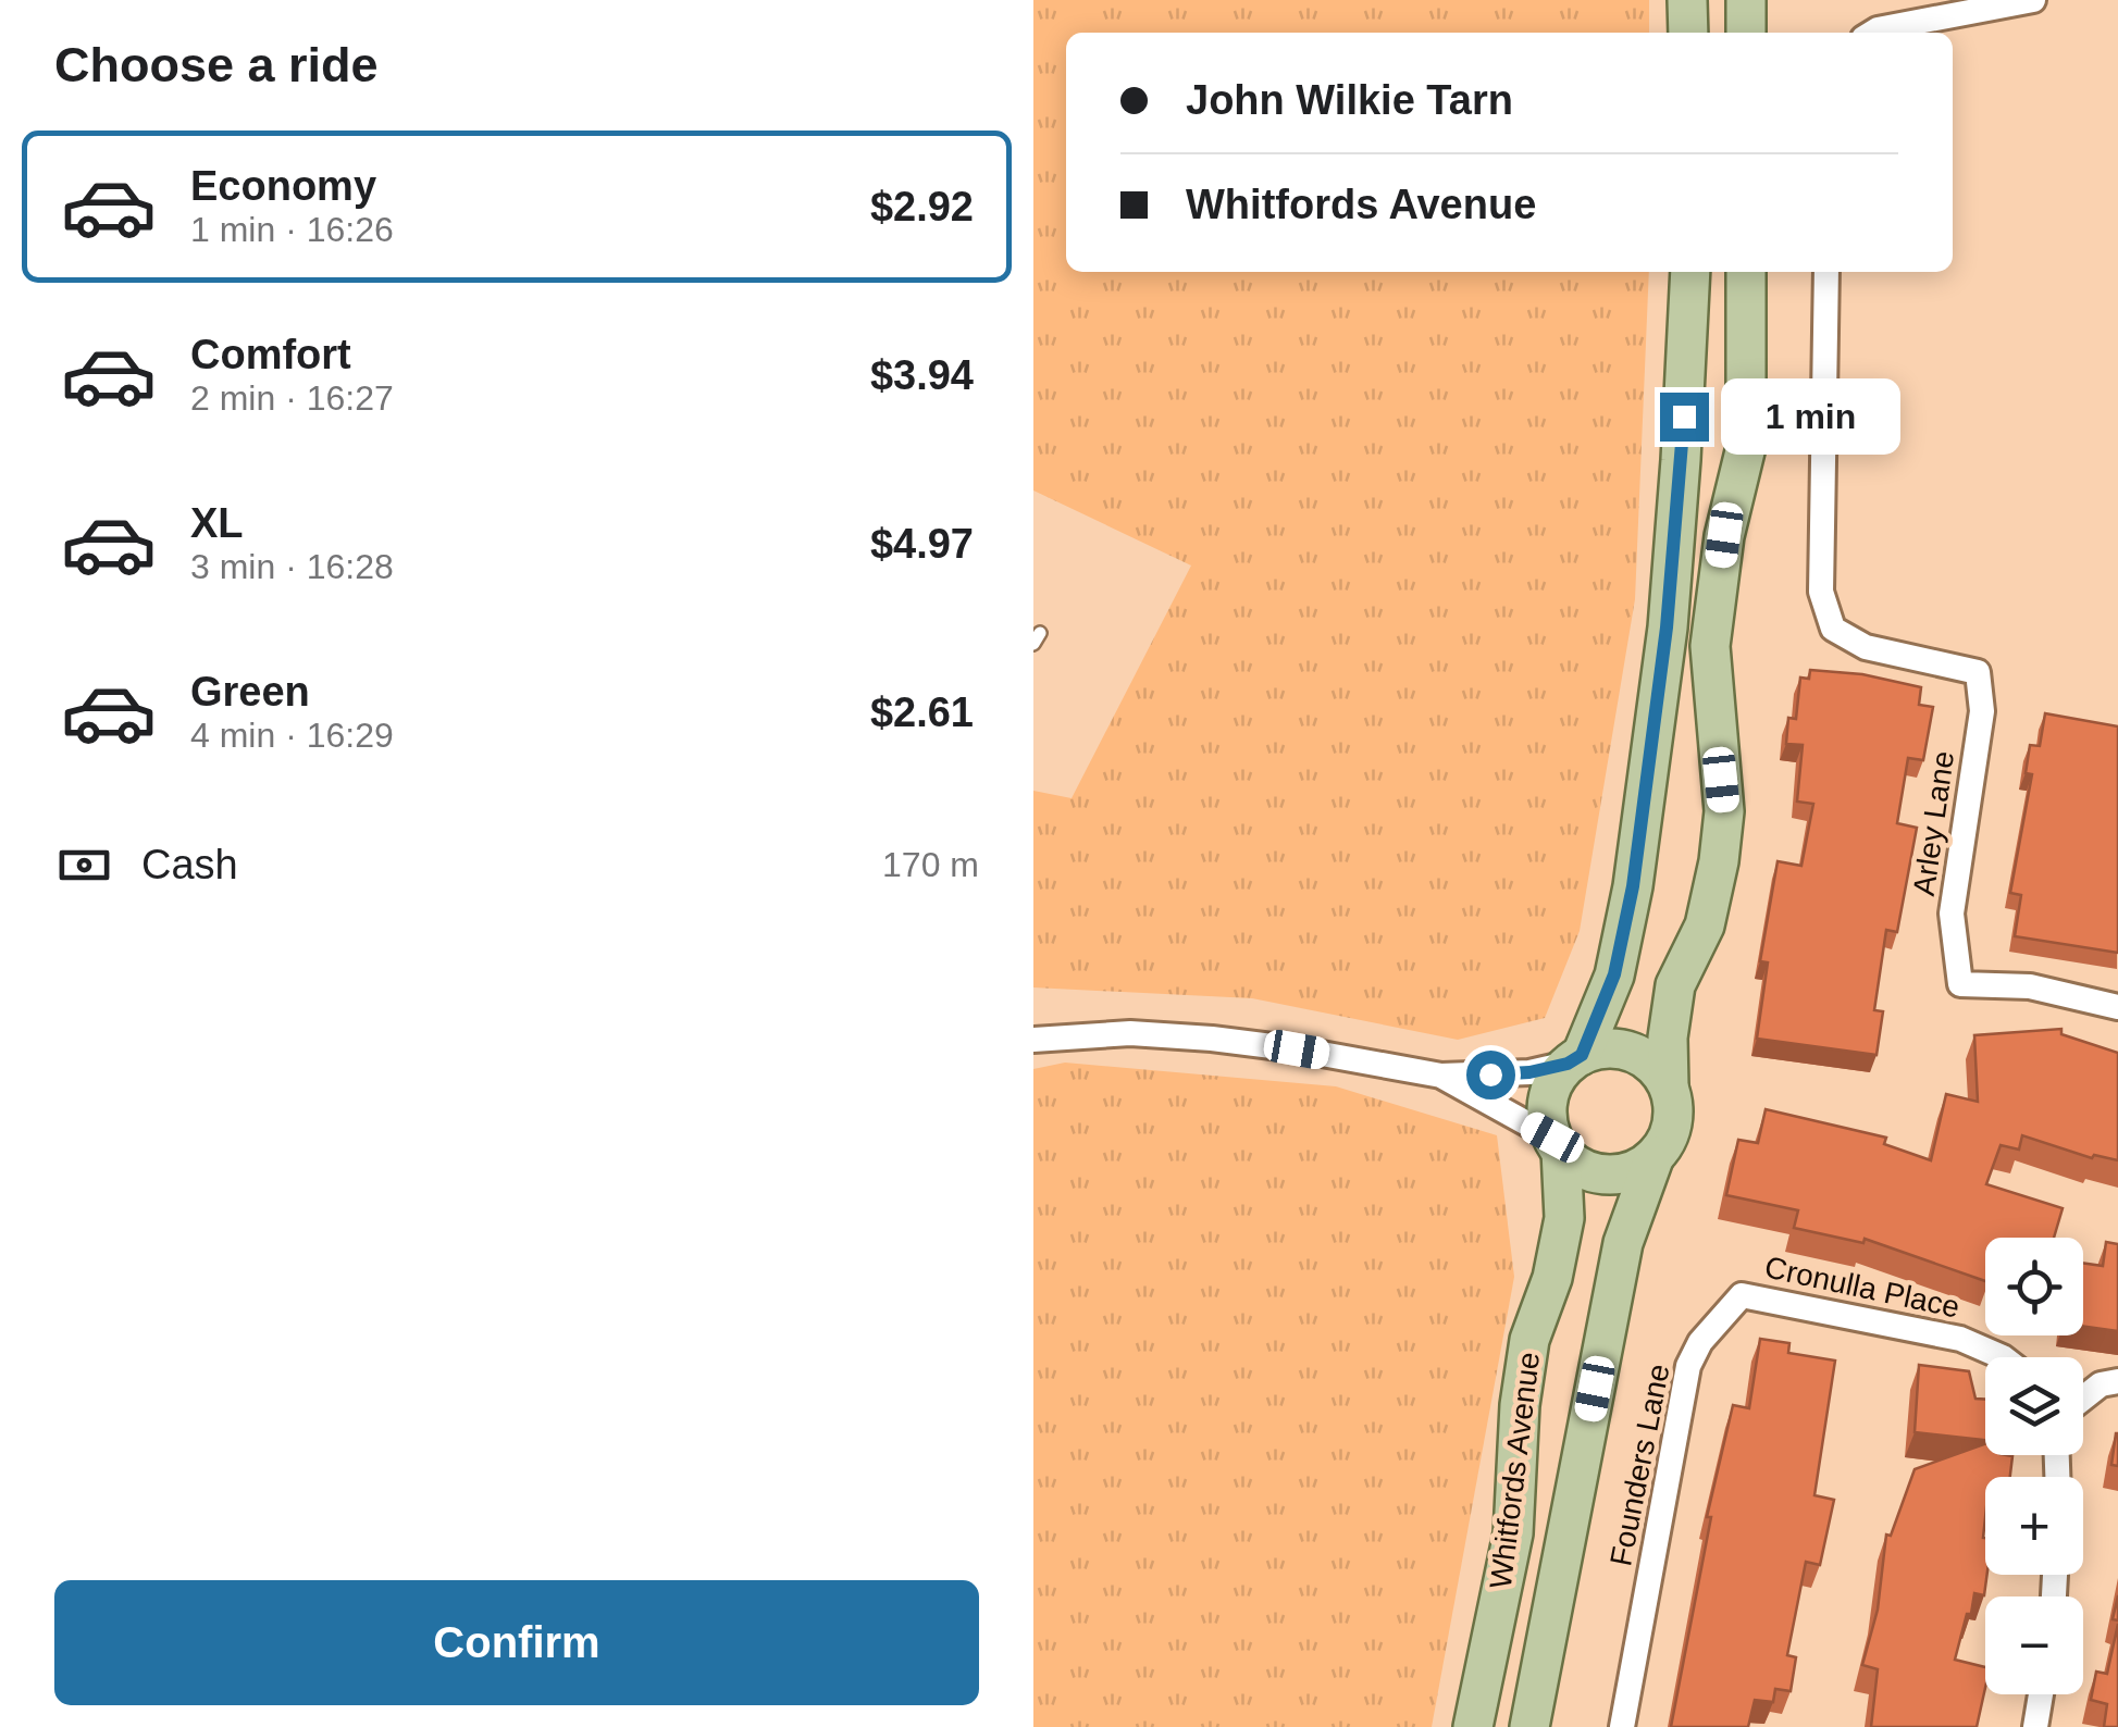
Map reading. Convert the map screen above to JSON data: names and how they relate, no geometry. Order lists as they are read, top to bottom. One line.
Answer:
{"streets":{"main road":["Whitfords Avenue"],"street":["Arley Lane","Cronulla Place","Founders Lane"]},"crossings":[["Cronulla Place","Founders Lane"]],"page":{"heading":"Choose a ride","banner":["John Wilkie Tarn","Whitfords Avenue"],"list":[{"name":"Economy","note":"1 min · 16:26","value":"$2.92"},{"name":"Comfort","note":"2 min · 16:27","value":"$3.94"},{"name":"XL","note":"3 min · 16:28","value":"$4.97"},{"name":"Green","note":"4 min · 16:29","value":"$2.61"}],"bubble":"1 min","pay":["Cash","170 m"],"map_buttons":["+","−"],"buttons":"Confirm"}}
